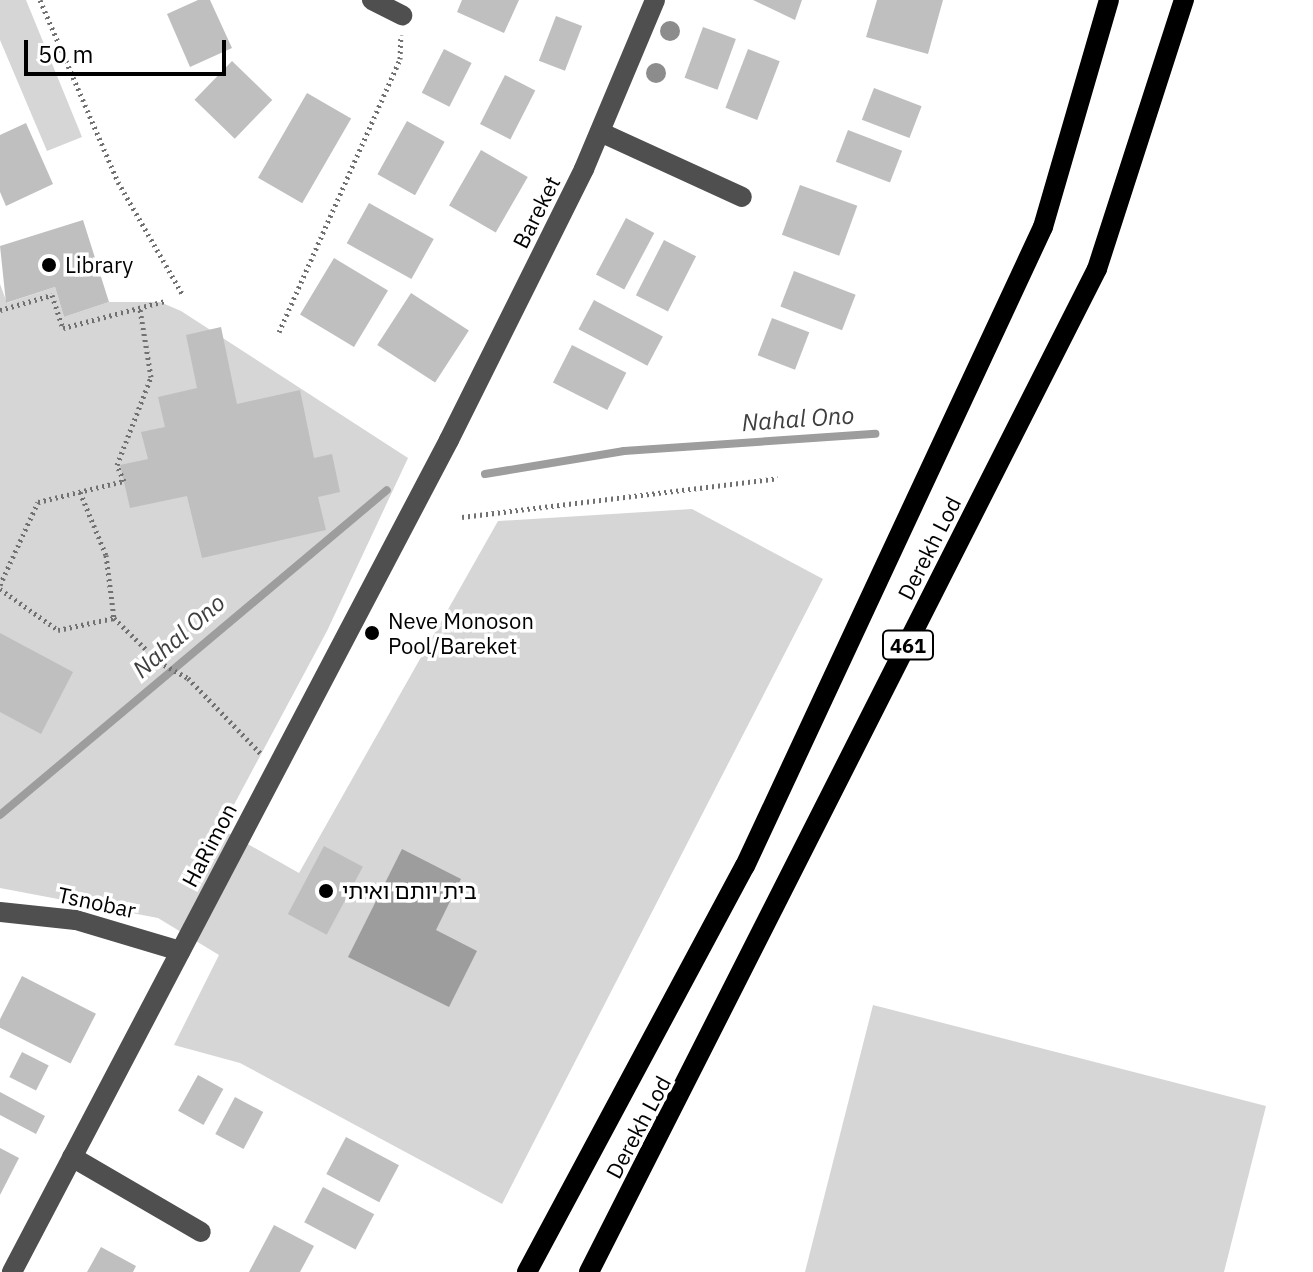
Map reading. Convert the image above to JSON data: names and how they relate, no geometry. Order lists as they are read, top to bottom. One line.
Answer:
{"streets":{"main road":["Derekh Lod","461"],"street":["Bareket","HaRimon","Tsnobar"]},"crossings":[["Bareket","HaRimon"],["HaRimon","Tsnobar"]],"water":["Nahal Ono"],"places":["Library","Neve Monoson Pool/Bareket","בית יותם ואיתי"],"scale_bar":"50 m"}
